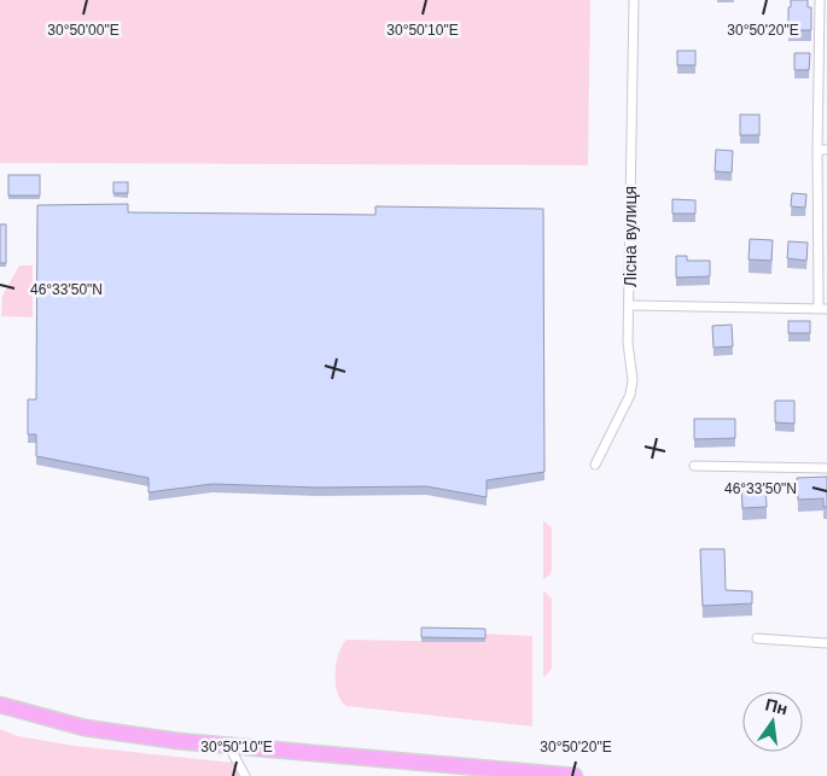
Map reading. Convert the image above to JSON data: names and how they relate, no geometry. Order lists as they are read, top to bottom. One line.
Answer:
{"streets":{"street":["Лісна вулиця"]},"north":"top","coordinates":["30°50'20\"E","30°50'00\"E","30°50'10\"E","46°33'50\"N"]}
